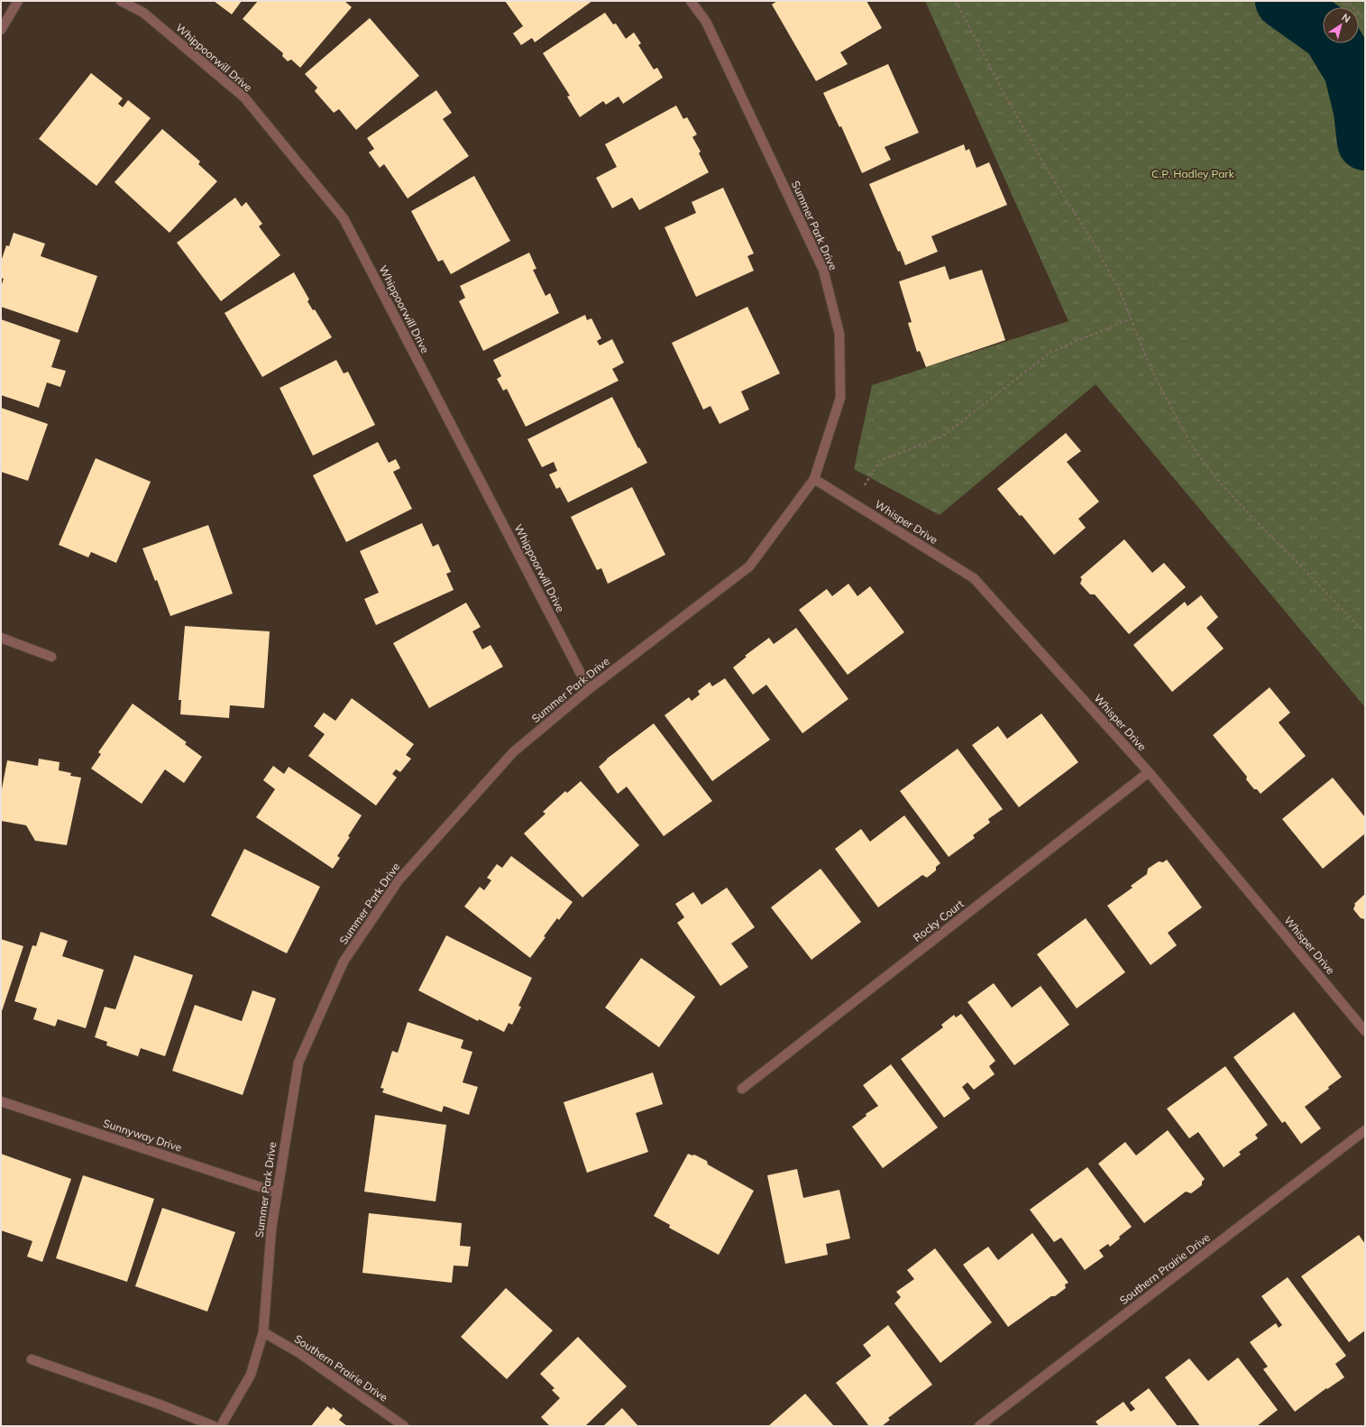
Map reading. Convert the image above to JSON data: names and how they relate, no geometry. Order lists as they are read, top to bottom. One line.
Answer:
{"streets":{"street":["Whippoorwill Drive","Summer Park Drive","Whisper Drive","Rocky Court","Sunnyway Drive","Southern Prairie Drive"]},"crossings":[["Whippoorwill Drive","Summer Park Drive"],["Summer Park Drive","Whisper Drive"],["Summer Park Drive","Sunnyway Drive"],["Summer Park Drive","Southern Prairie Drive"],["Whisper Drive","Rocky Court"]],"parks":["C.P. Hadley Park"],"north":"top right"}
